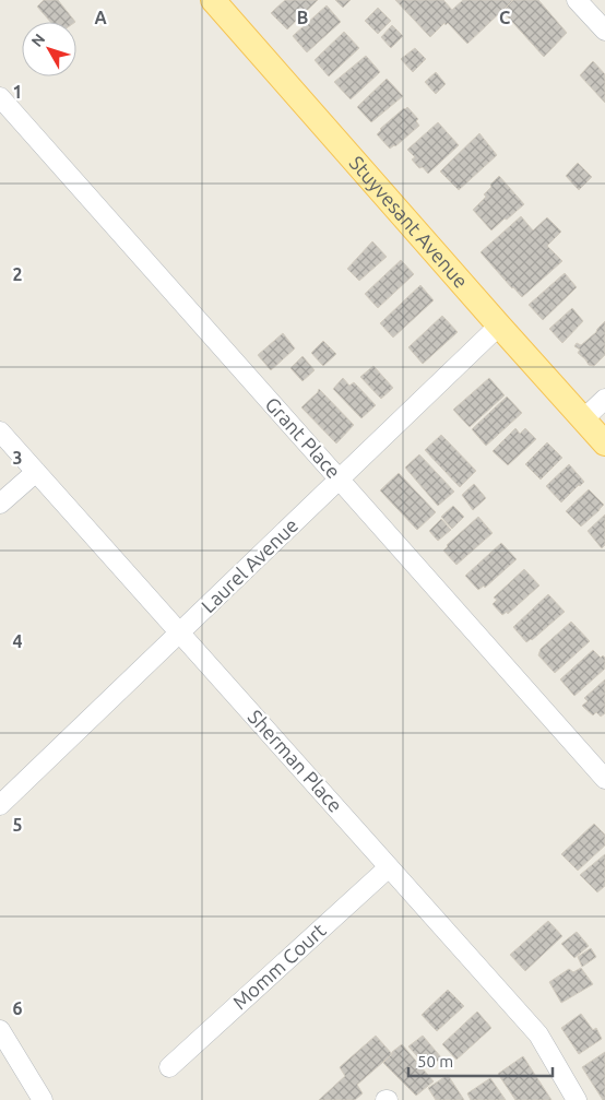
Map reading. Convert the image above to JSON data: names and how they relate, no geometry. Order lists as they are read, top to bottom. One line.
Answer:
{"streets":{"main road":["Stuyvesant Avenue"],"street":["Grant Place","Laurel Avenue","Sherman Place","Momm Court"]},"crossings":[["Stuyvesant Avenue","Laurel Avenue"],["Grant Place","Laurel Avenue"],["Laurel Avenue","Sherman Place"],["Sherman Place","Momm Court"]],"scale_bar":"50 m","north":"top left","grid":{"columns":["A","B","C"],"rows":["1","2","3","4","5","6"]}}
